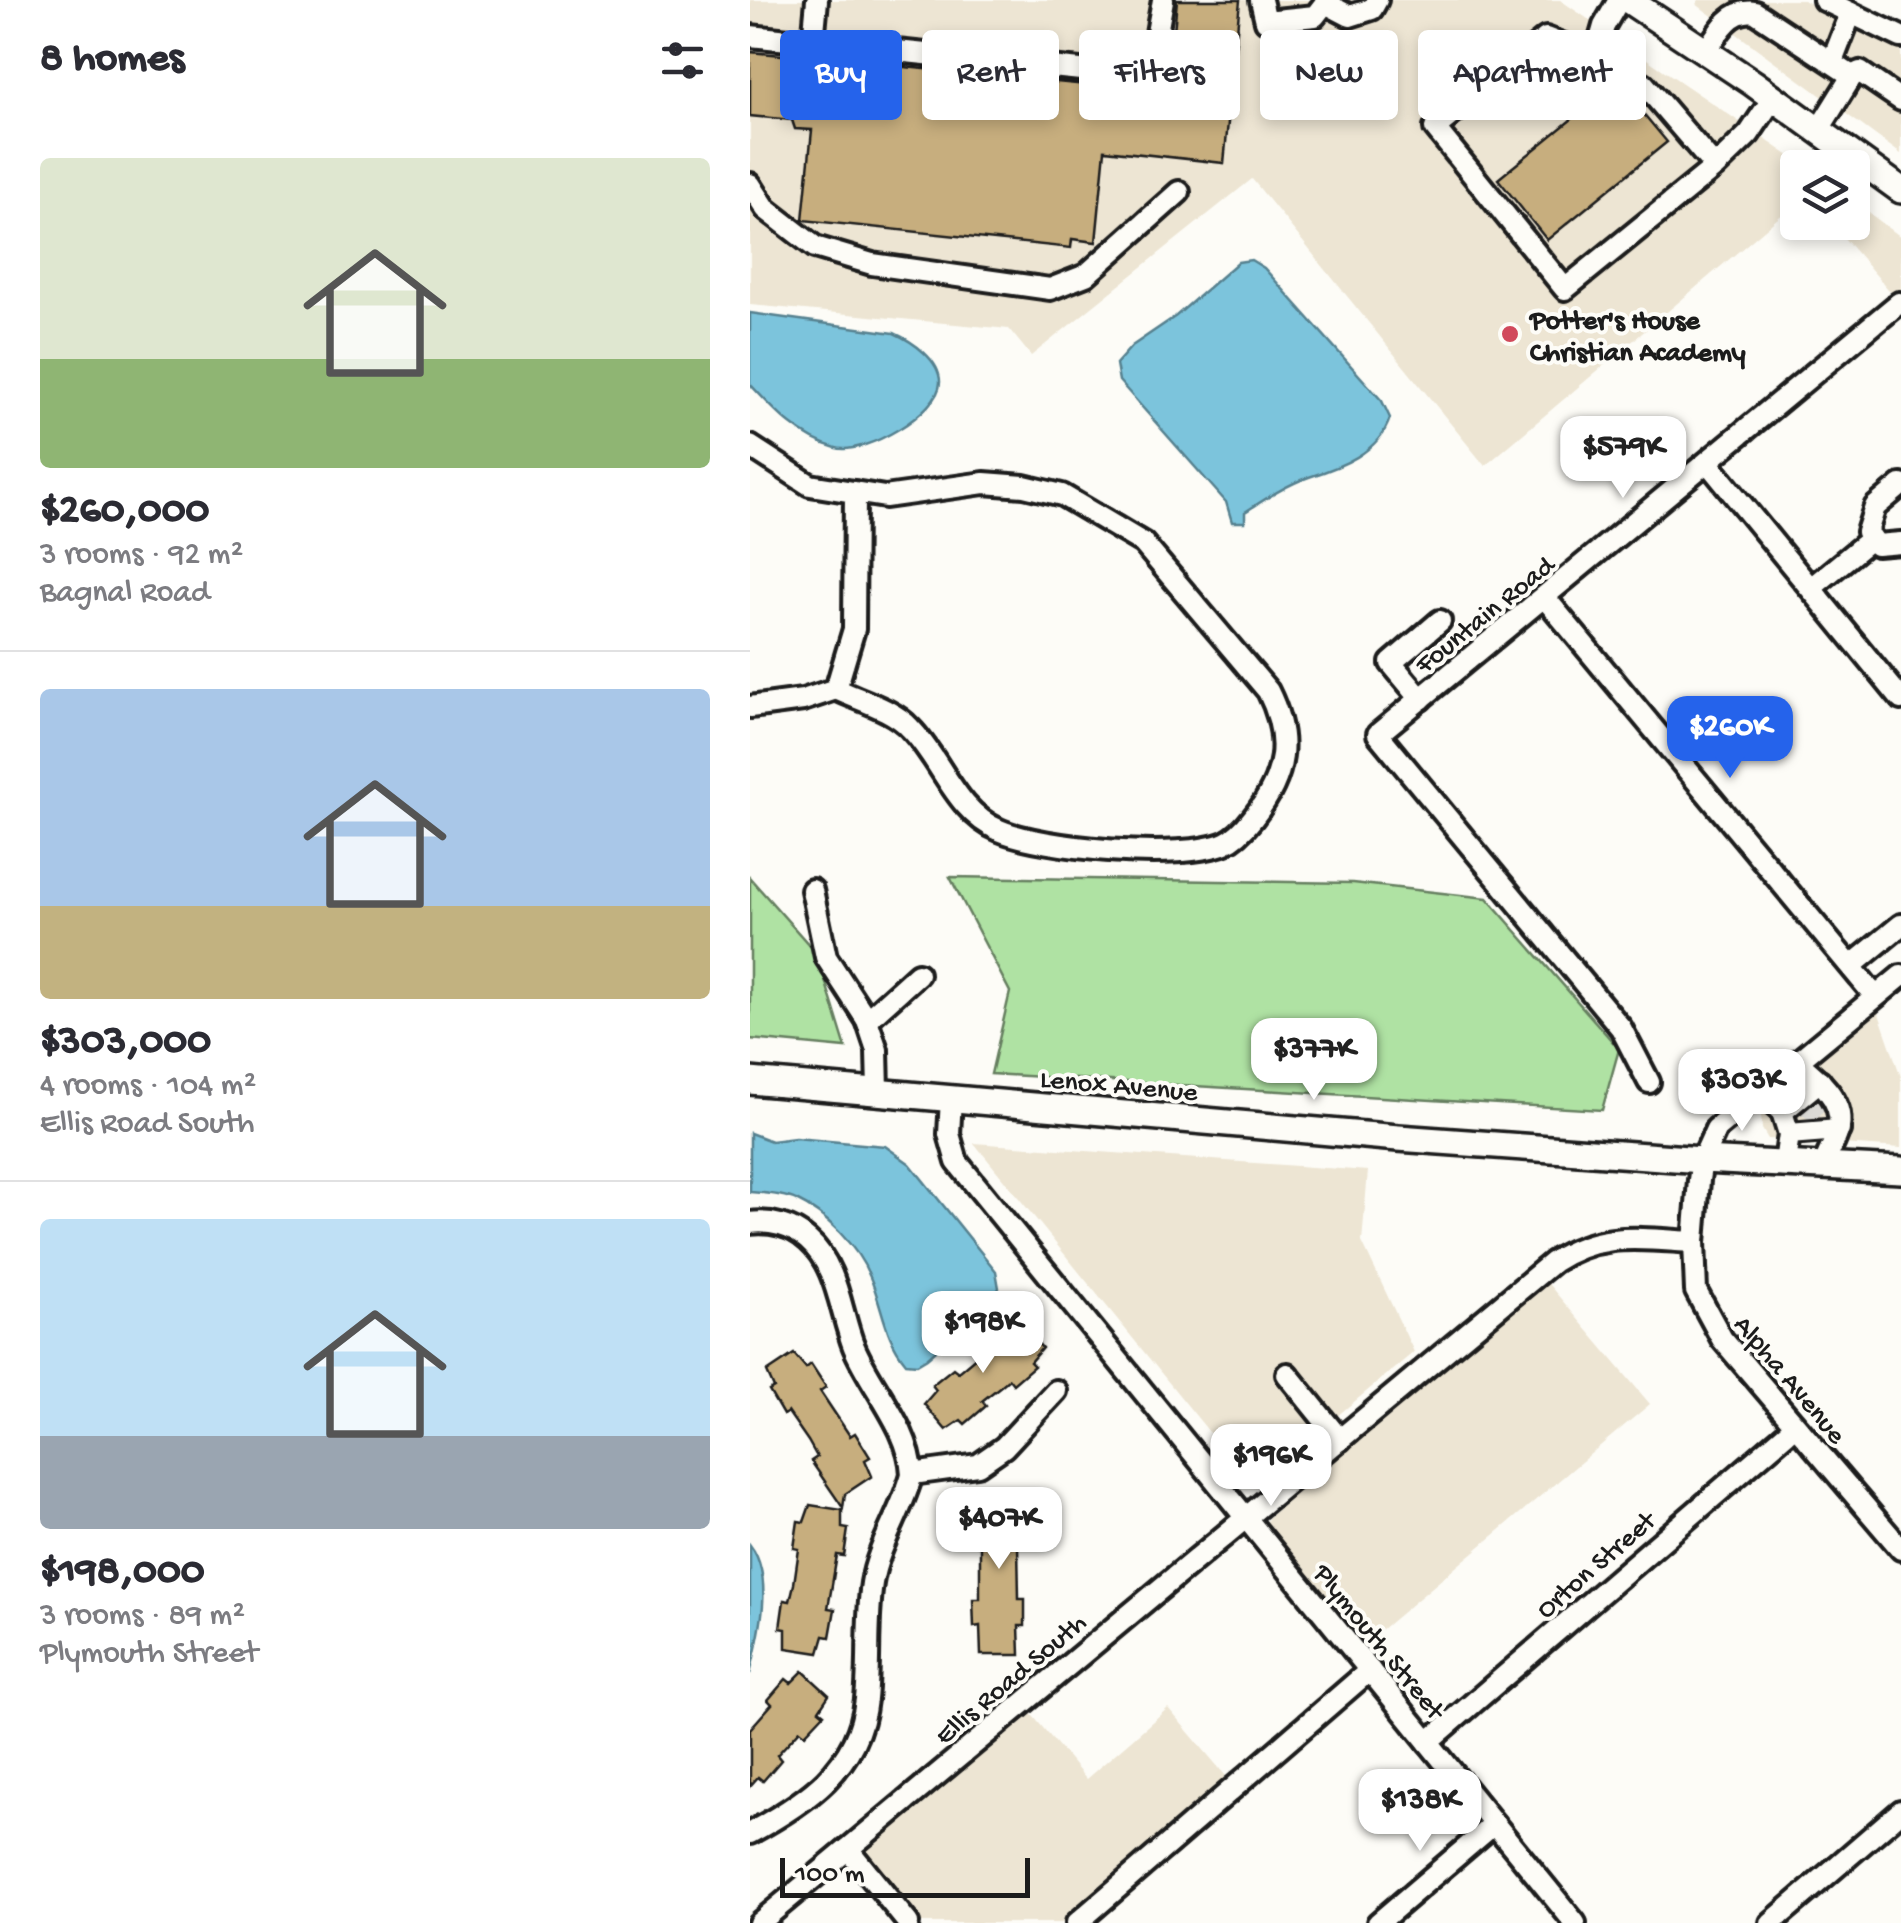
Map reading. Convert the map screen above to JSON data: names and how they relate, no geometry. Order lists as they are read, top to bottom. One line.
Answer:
{"streets":{"main road":["Lenox Avenue"],"street":["Fountain Road","Alpha Avenue","Orton Street","Plymouth Street","Ellis Road South"]},"crossings":[["Lenox Avenue","Alpha Avenue"],["Lenox Avenue","Plymouth Street"],["Alpha Avenue","Orton Street"],["Alpha Avenue","Ellis Road South"],["Orton Street","Plymouth Street"],["Plymouth Street","Ellis Road South"]],"places":["Potter's House Christian Academy"],"scale_bar":"100 m","page":{"heading":"8 homes","chip":["Buy","Rent","Filters","New","Apartment"],"list":[{"name":"$260,000","note":"3 rooms · 92 m² · Bagnal Road"},{"name":"$303,000","note":"4 rooms · 104 m² · Ellis Road South"},{"name":"$198,000","note":"3 rooms · 89 m² · Plymouth Street"}],"price":["$579K","$260K","$377K","$303K","$198K","$196K","$407K","$138K"],"scale":"100 m"}}
